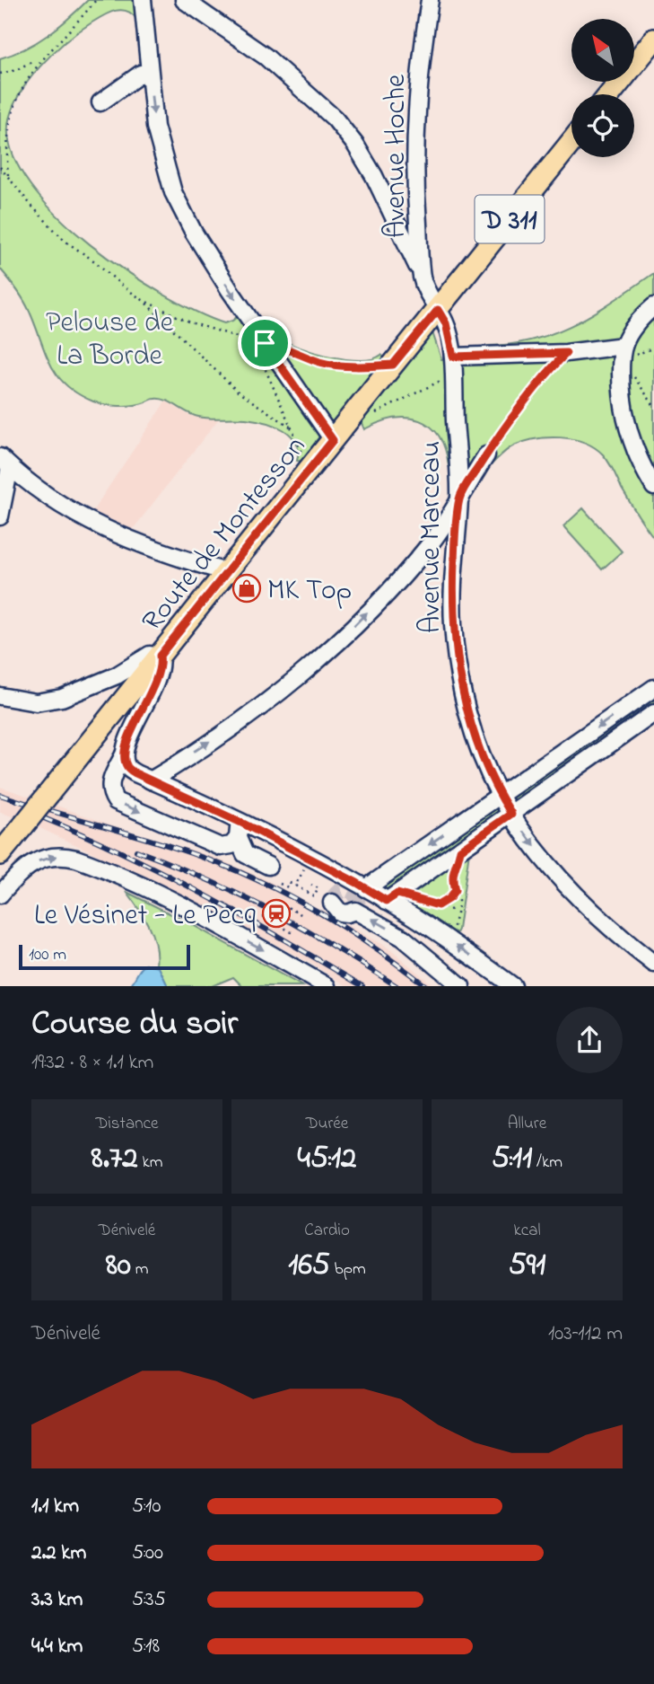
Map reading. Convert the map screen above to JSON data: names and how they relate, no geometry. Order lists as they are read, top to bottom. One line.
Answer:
{"streets":{"main road":["D 311","Route de Montesson"],"street":["Avenue Hoche","Avenue Marceau"]},"crossings":[["Avenue Hoche","Route de Montesson"],["Avenue Hoche","Avenue Marceau"],["Route de Montesson","Avenue Marceau"]],"parks":["Pelouse de La Borde"],"places":{"shop":["MK Top"],"station":["Le Vésinet - Le Pecq"]},"scale_bar":"100 m","north":"top left","page":{"scale":"100 m","heading":["Course du soir","19:32 · 8 × 1.1 km"],"stats":[["Distance","8.72 km"],["Durée","45:12"],["Allure","5:11 /km"],["Dénivelé","80 m"],["Cardio","165 bpm"],["kcal","591"]],"chart":["Dénivelé","103–112 m"],"list":[{"name":"1.1 km","note":"5:10"},{"name":"2.2 km","note":"5:00"},{"name":"3.3 km","note":"5:35"},{"name":"4.4 km","note":"5:18"}]}}
